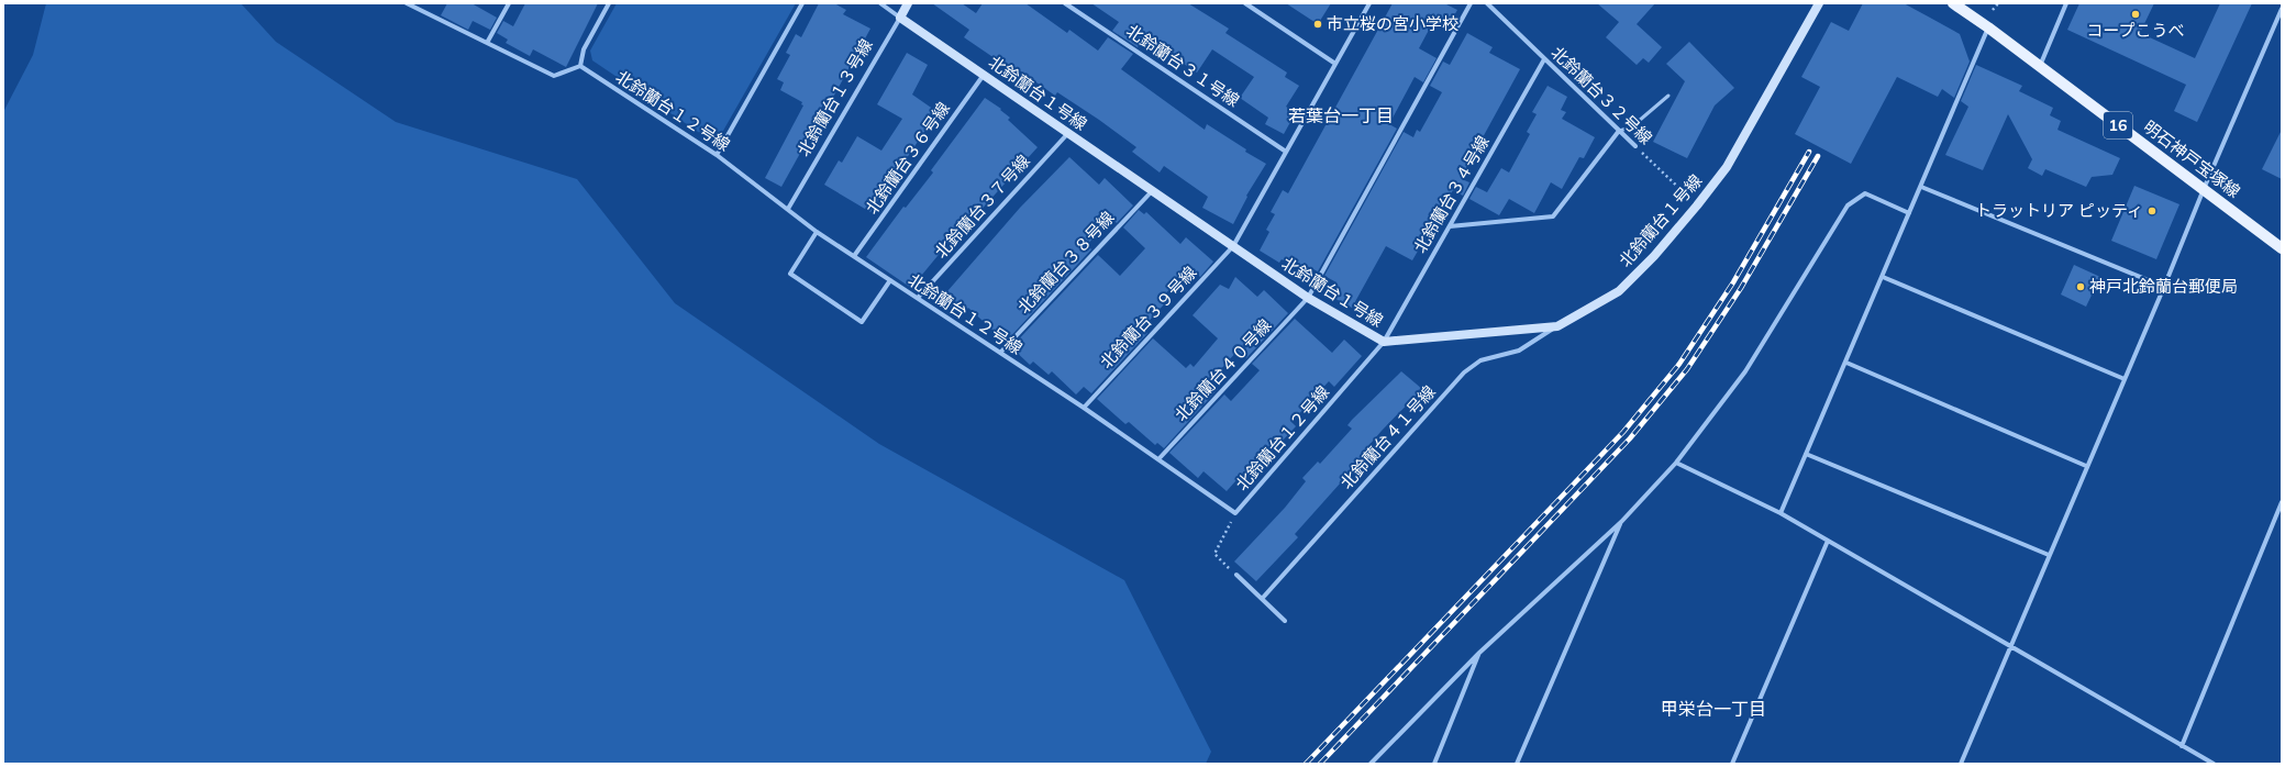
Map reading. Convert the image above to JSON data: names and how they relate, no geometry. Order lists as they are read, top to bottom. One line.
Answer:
{"streets":{"main road":["16","明石神戸宝塚線"],"street":["北鈴蘭台３１号線","北鈴蘭台１号線","北鈴蘭台３２号線","北鈴蘭台１３号線","北鈴蘭台１２号線","北鈴蘭台３６号線","北鈴蘭台３４号線","北鈴蘭台３７号線","北鈴蘭台３８号線","北鈴蘭台３９号線","北鈴蘭台４０号線","北鈴蘭台４１号線"]},"crossings":[["北鈴蘭台３１号線","北鈴蘭台３９号線"],["北鈴蘭台１号線","北鈴蘭台３２号線"],["北鈴蘭台１号線","北鈴蘭台１３号線"],["北鈴蘭台１号線","北鈴蘭台１２号線"],["北鈴蘭台１号線","北鈴蘭台３６号線"],["北鈴蘭台１号線","北鈴蘭台３４号線"],["北鈴蘭台１号線","北鈴蘭台３７号線"],["北鈴蘭台１号線","北鈴蘭台３８号線"],["北鈴蘭台１号線","北鈴蘭台３９号線"],["北鈴蘭台１号線","北鈴蘭台４０号線"],["北鈴蘭台１号線","北鈴蘭台４１号線"],["北鈴蘭台３２号線","北鈴蘭台３４号線"],["北鈴蘭台１３号線","北鈴蘭台１２号線"],["北鈴蘭台１２号線","北鈴蘭台３６号線"],["北鈴蘭台１２号線","北鈴蘭台３４号線"],["北鈴蘭台１２号線","北鈴蘭台３７号線"],["北鈴蘭台１２号線","北鈴蘭台３８号線"],["北鈴蘭台１２号線","北鈴蘭台３９号線"],["北鈴蘭台１２号線","北鈴蘭台４０号線"]],"districts":["若葉台一丁目","甲栄台一丁目"],"places":["コープこうべ","市立桜の宮小学校","トラットリア ピッティ","神戸北鈴蘭台郵便局"]}
